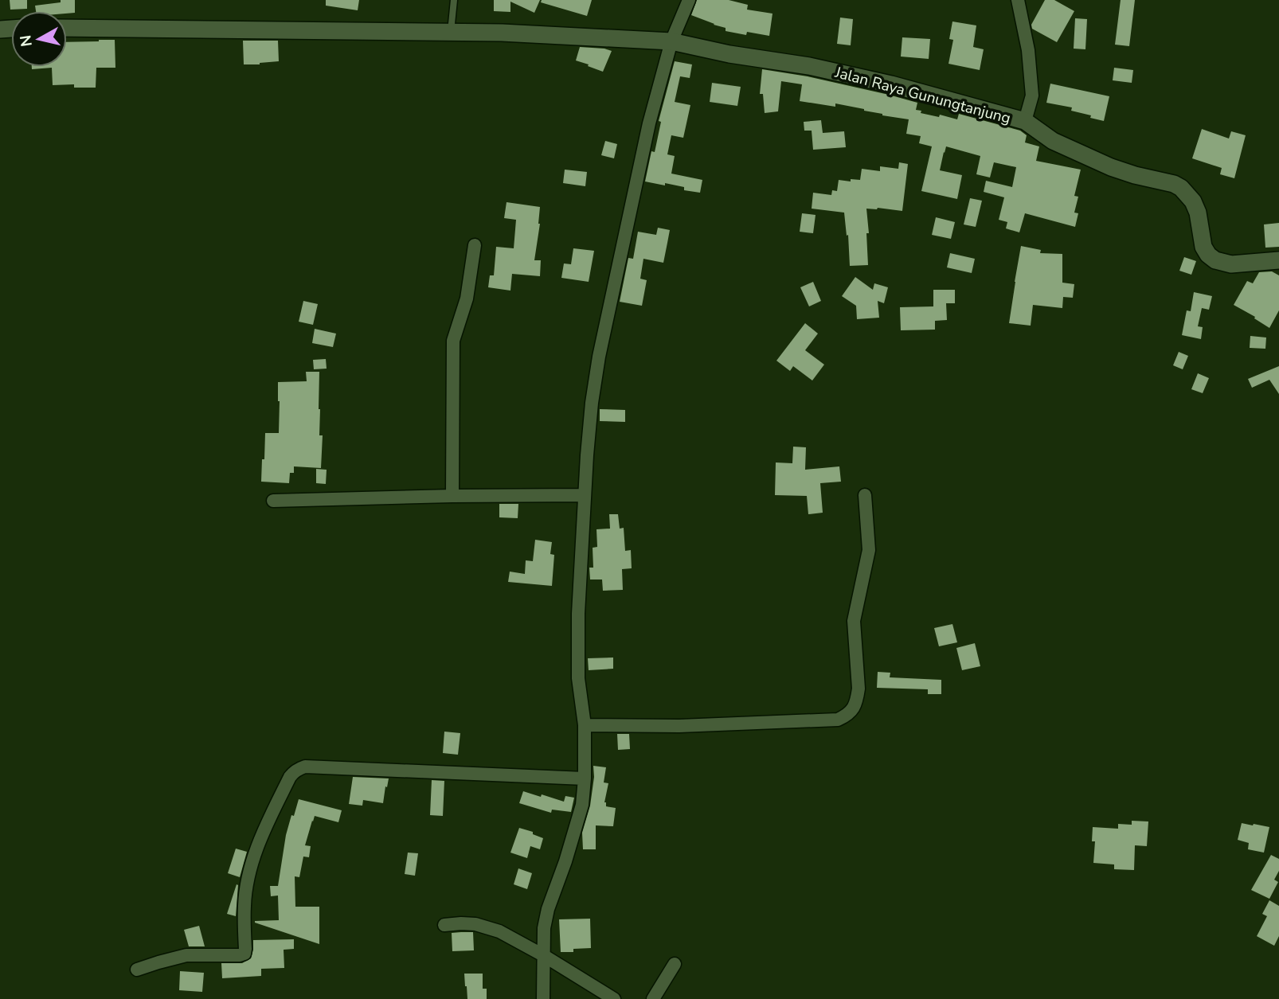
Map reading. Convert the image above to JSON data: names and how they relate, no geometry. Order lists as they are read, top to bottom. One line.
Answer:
{"streets":{"main road":["Jalan Raya Gunungtanjung"]},"north":"left"}
